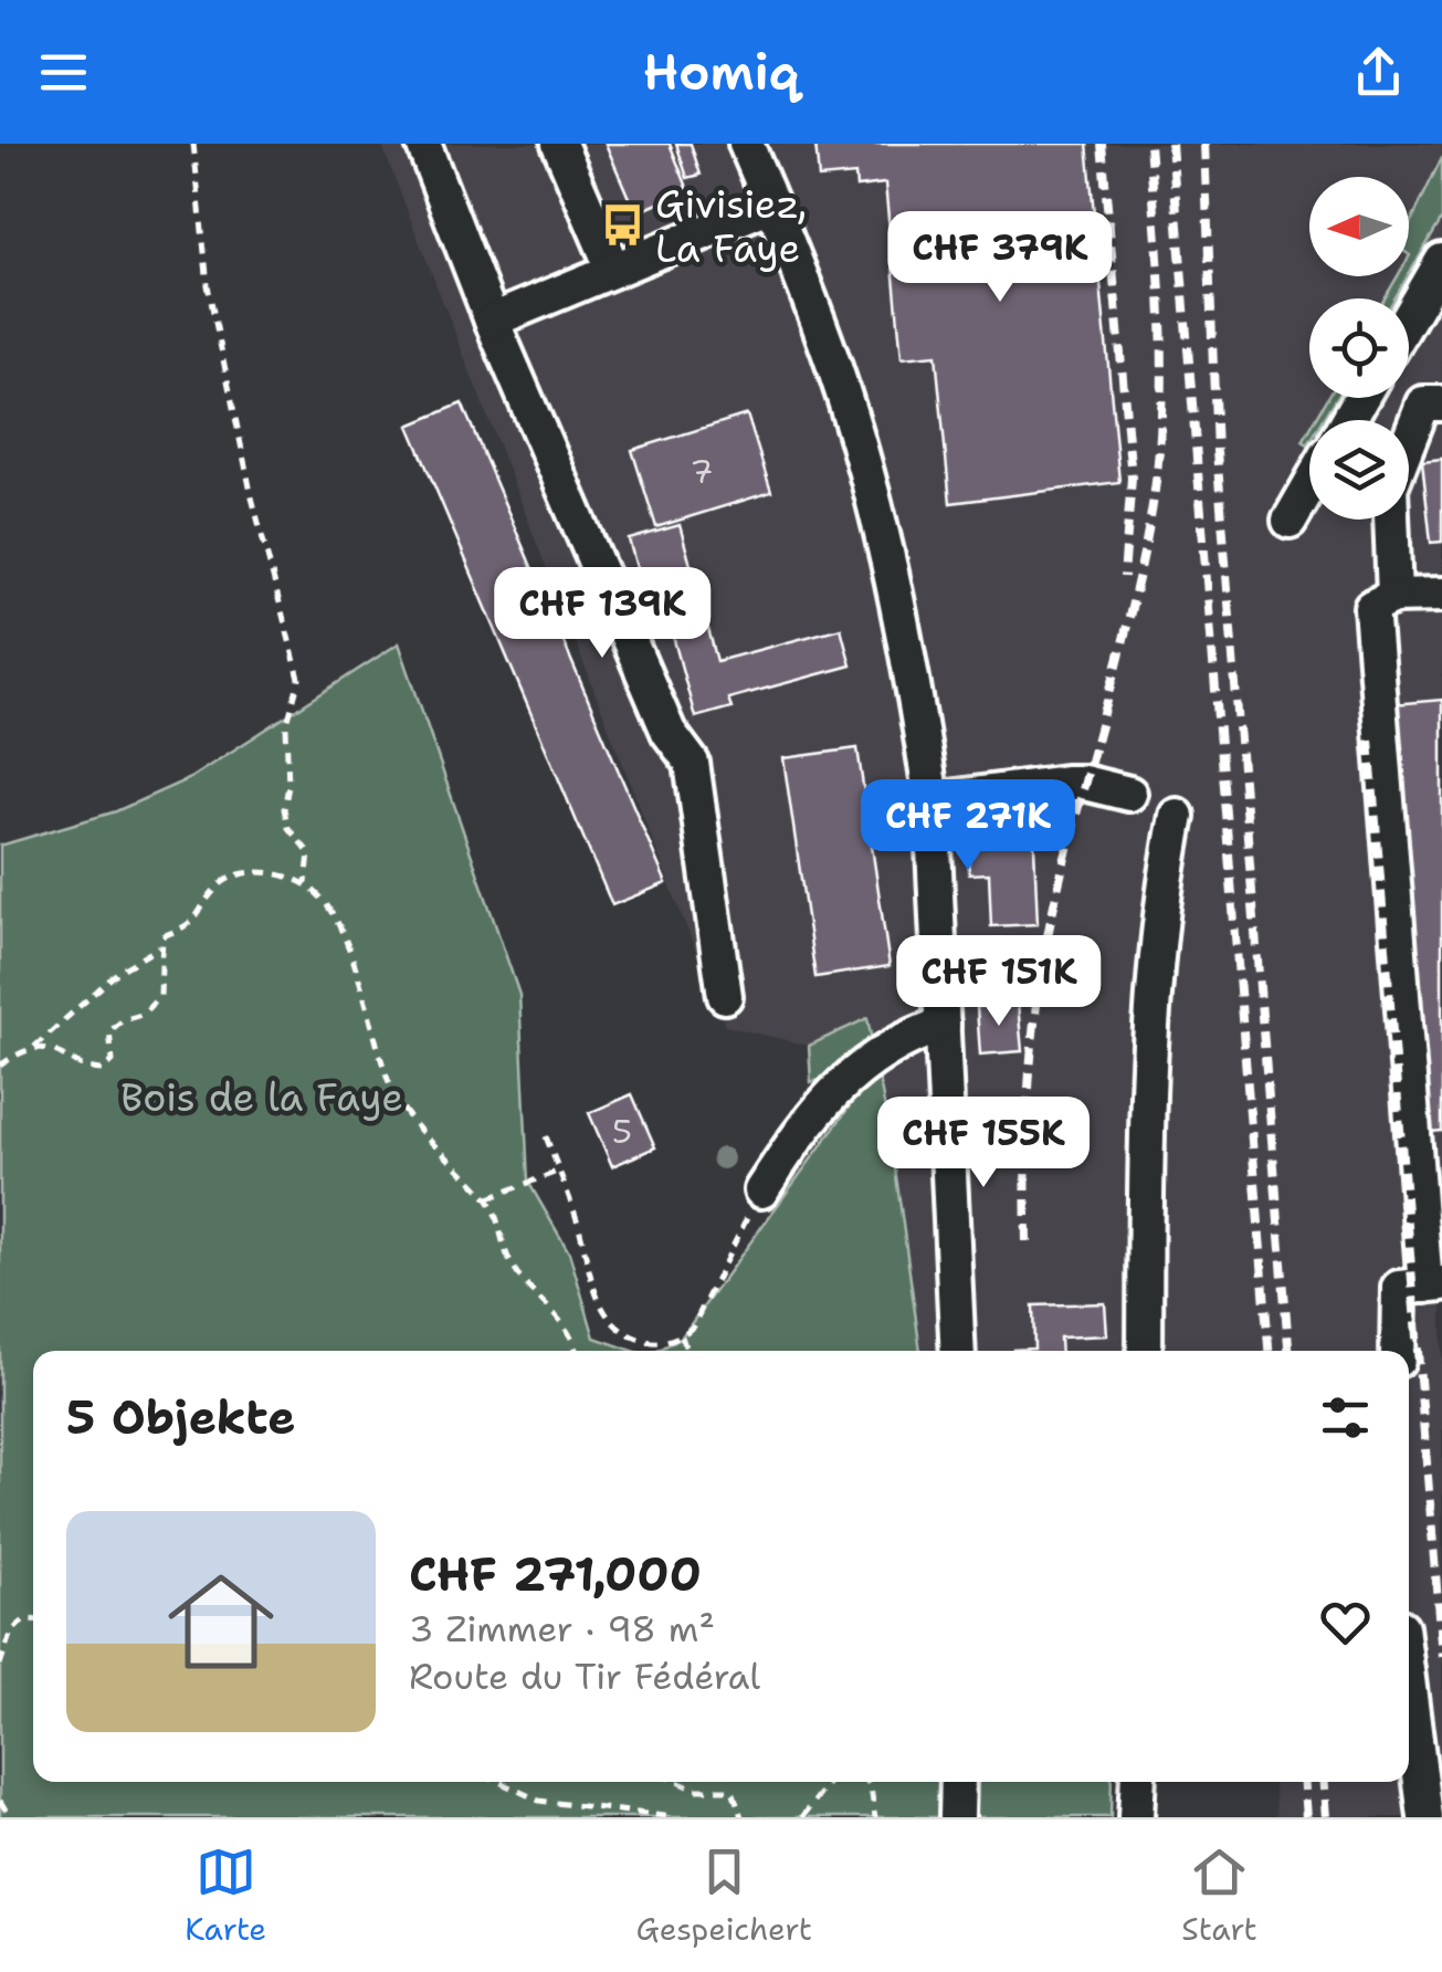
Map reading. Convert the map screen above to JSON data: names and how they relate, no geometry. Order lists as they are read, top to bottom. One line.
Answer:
{"parks":["Bois de la Faye"],"places":{"bus stop":["Givisiez, La Faye"]},"house_numbers":["7","5"],"north":"left","page":{"header":"Homiq","price":["CHF 379K","CHF 139K","CHF 271K","CHF 151K","CHF 155K"],"heading":"5 Objekte","list":[{"name":"CHF 271,000","note":"3 Zimmer · 98 m² · Route du Tir Fédéral"}],"tabs":["Karte","Gespeichert","Start"]}}
